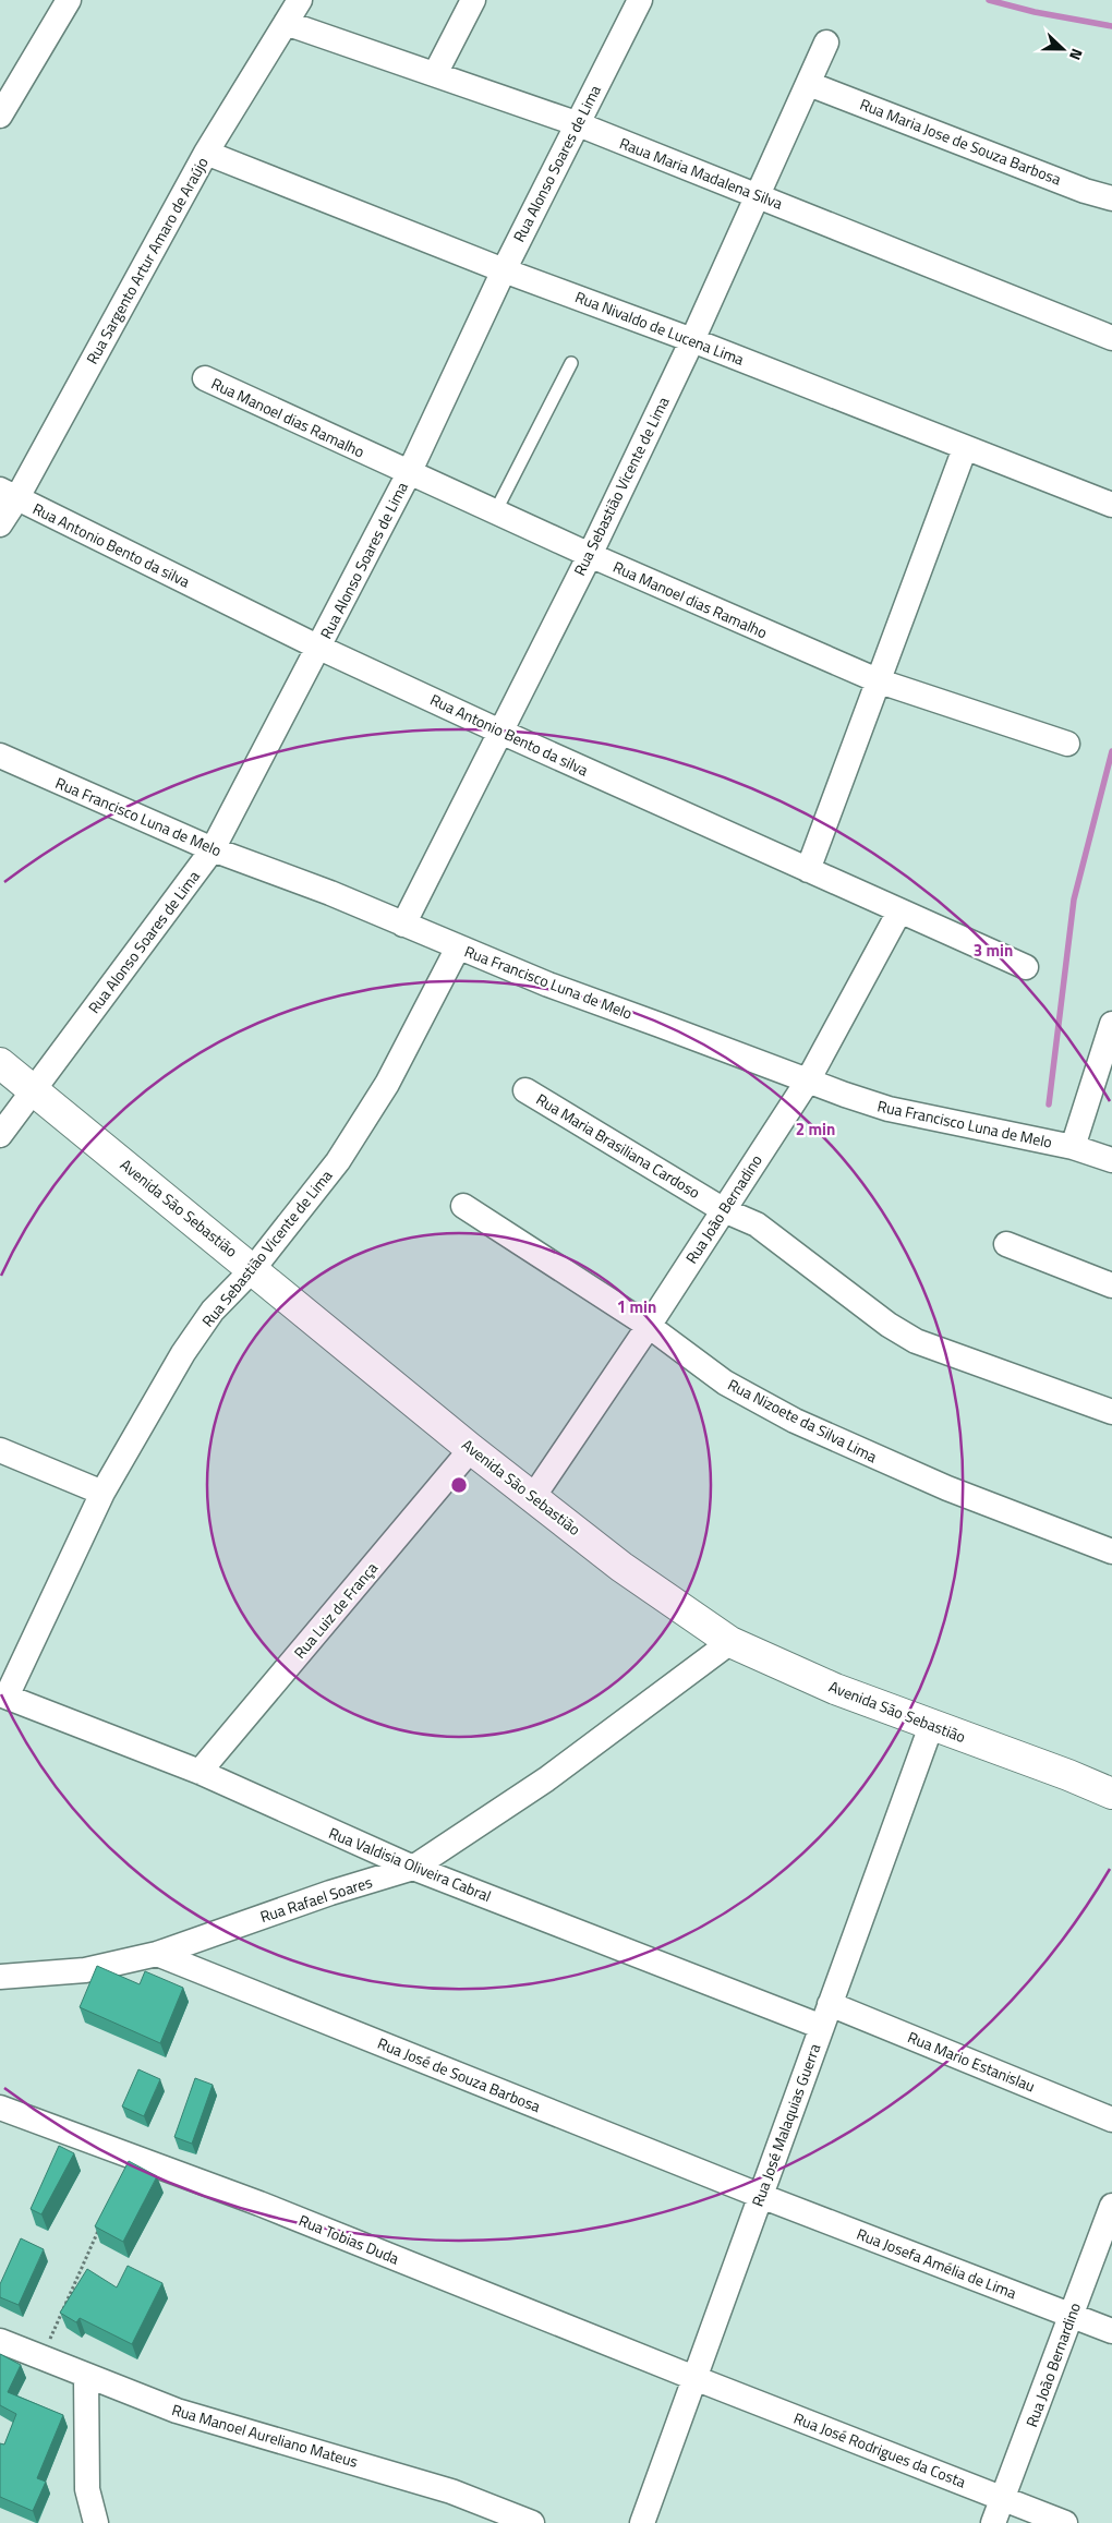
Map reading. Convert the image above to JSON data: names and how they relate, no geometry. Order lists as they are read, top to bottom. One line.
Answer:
{"streets":{"main road":["Avenida São Sebastião"],"street":["Rua Maria Jose de Souza Barbosa","Rua Alonso Soares de Lima","Raua Maria Madalena Silva","Rua Sargento Artur Amaro de Araújo","Rua Nivaldo de Lucena Lima","Rua Manoel dias Ramalho","Rua Sebastião Vicente de Lima","Rua Antonio Bento da silva","Rua Francisco Luna de Melo","Rua Maria Brasiliana Cardoso","Rua João Bernadino","Rua Nizoete da Silva Lima","Rua Luiz de França","Rua Valdisia Oliveira Cabral","Rua Rafael Soares","Rua Mario Estanislau","Rua José de Souza Barbosa","Rua José Malaquias Guerra","Rua Tobias Duda","Rua Josefa Amélia de Lima","Rua João Bernardino","Rua Manoel Aureliano Mateus","Rua José Rodrigues da Costa"]},"crossings":[["Rua Maria Jose de Souza Barbosa","Rua Sebastião Vicente de Lima"],["Rua Alonso Soares de Lima","Raua Maria Madalena Silva"],["Rua Alonso Soares de Lima","Rua Nivaldo de Lucena Lima"],["Rua Alonso Soares de Lima","Rua Manoel dias Ramalho"],["Rua Alonso Soares de Lima","Rua Antonio Bento da silva"],["Rua Alonso Soares de Lima","Rua Francisco Luna de Melo"],["Rua Alonso Soares de Lima","Avenida São Sebastião"],["Raua Maria Madalena Silva","Rua Sargento Artur Amaro de Araújo"],["Raua Maria Madalena Silva","Rua Sebastião Vicente de Lima"],["Rua Sargento Artur Amaro de Araújo","Rua Nivaldo de Lucena Lima"],["Rua Sargento Artur Amaro de Araújo","Rua Antonio Bento da silva"],["Rua Nivaldo de Lucena Lima","Rua Sebastião Vicente de Lima"],["Rua Manoel dias Ramalho","Rua Sebastião Vicente de Lima"],["Rua Sebastião Vicente de Lima","Rua Antonio Bento da silva"],["Rua Sebastião Vicente de Lima","Rua Francisco Luna de Melo"],["Rua Sebastião Vicente de Lima","Avenida São Sebastião"],["Rua Sebastião Vicente de Lima","Rua Valdisia Oliveira Cabral"],["Rua Antonio Bento da silva","Rua João Bernadino"],["Rua Francisco Luna de Melo","Rua João Bernadino"],["Rua Maria Brasiliana Cardoso","Rua João Bernadino"],["Avenida São Sebastião","Rua João Bernadino"],["Avenida São Sebastião","Rua Luiz de França"],["Avenida São Sebastião","Rua Rafael Soares"],["Avenida São Sebastião","Rua José Malaquias Guerra"],["Rua João Bernadino","Rua Nizoete da Silva Lima"],["Rua Luiz de França","Rua Valdisia Oliveira Cabral"],["Rua Valdisia Oliveira Cabral","Rua Rafael Soares"],["Rua Valdisia Oliveira Cabral","Rua José Malaquias Guerra"],["Rua Rafael Soares","Rua José de Souza Barbosa"],["Rua Mario Estanislau","Rua José Malaquias Guerra"],["Rua José de Souza Barbosa","Rua José Malaquias Guerra"],["Rua José de Souza Barbosa","Rua Josefa Amélia de Lima"],["Rua José Malaquias Guerra","Rua Tobias Duda"],["Rua José Malaquias Guerra","Rua Josefa Amélia de Lima"],["Rua José Malaquias Guerra","Rua José Rodrigues da Costa"],["Rua Tobias Duda","Rua José Rodrigues da Costa"],["Rua Josefa Amélia de Lima","Rua João Bernardino"],["Rua João Bernardino","Rua José Rodrigues da Costa"]],"north":"right","rings":["3 min","2 min","1 min"]}
